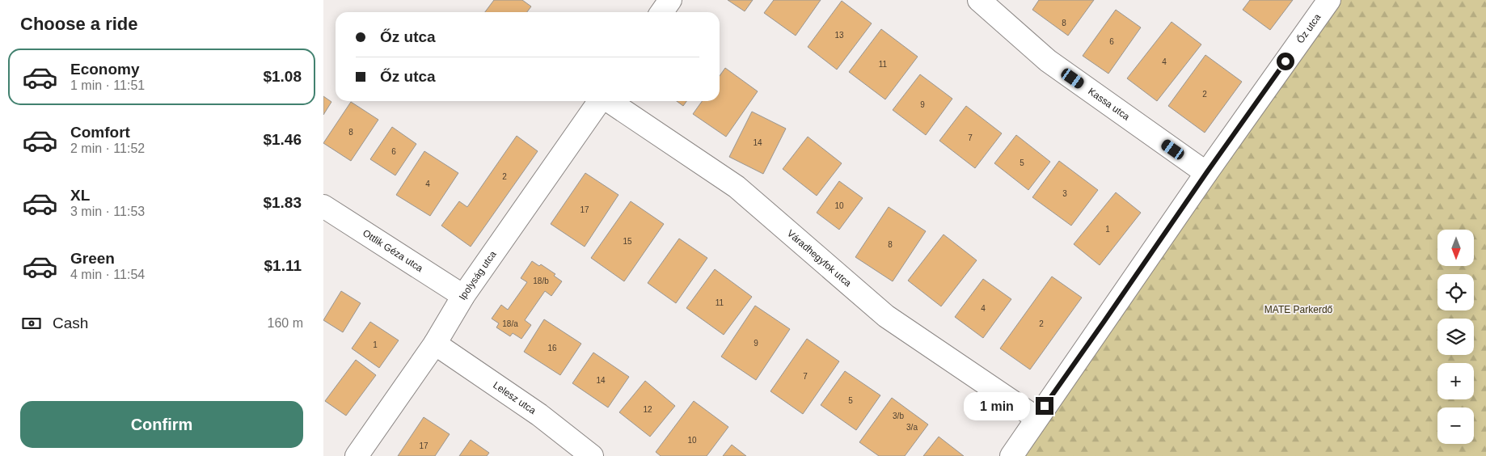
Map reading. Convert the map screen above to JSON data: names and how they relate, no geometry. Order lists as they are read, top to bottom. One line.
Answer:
{"streets":{"street":["Őz utca","Kassa utca","Ottlik Géza utca","Váradhegyfok utca","Ipolyság utca","Lelesz utca"]},"crossings":[["Őz utca","Kassa utca"],["Őz utca","Váradhegyfok utca"],["Ottlik Géza utca","Ipolyság utca"],["Ipolyság utca","Lelesz utca"]],"parks":["MATE Parkerdő"],"house_numbers":["8","13","6","4","11","2","9","8","7","14","6","5","2","4","3","10","17","1","15","8","18/b","11","4","18/a","2","9","1","16","7","14","5","12","3/b","3/a","10","17"],"north":"bottom","page":{"heading":"Choose a ride","banner":["Őz utca","Őz utca"],"list":[{"name":"Economy","note":"1 min · 11:51","value":"$1.08"},{"name":"Comfort","note":"2 min · 11:52","value":"$1.46"},{"name":"XL","note":"3 min · 11:53","value":"$1.83"},{"name":"Green","note":"4 min · 11:54","value":"$1.11"}],"map_buttons":["+","−"],"pay":["Cash","160 m"],"bubble":"1 min","buttons":"Confirm"}}
